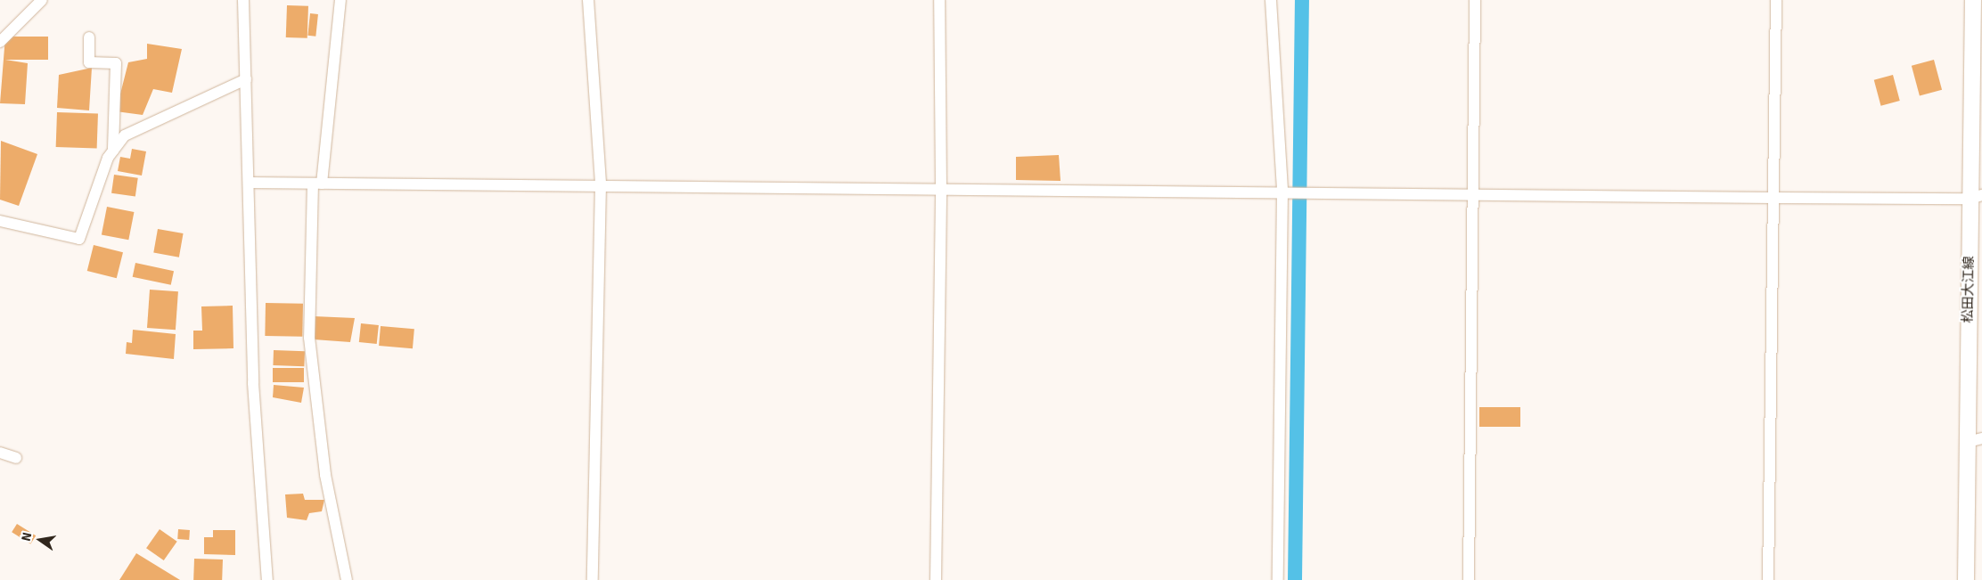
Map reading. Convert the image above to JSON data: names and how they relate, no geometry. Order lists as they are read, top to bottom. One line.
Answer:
{"streets":{"main road":["松田大江線"]},"north":"left"}
